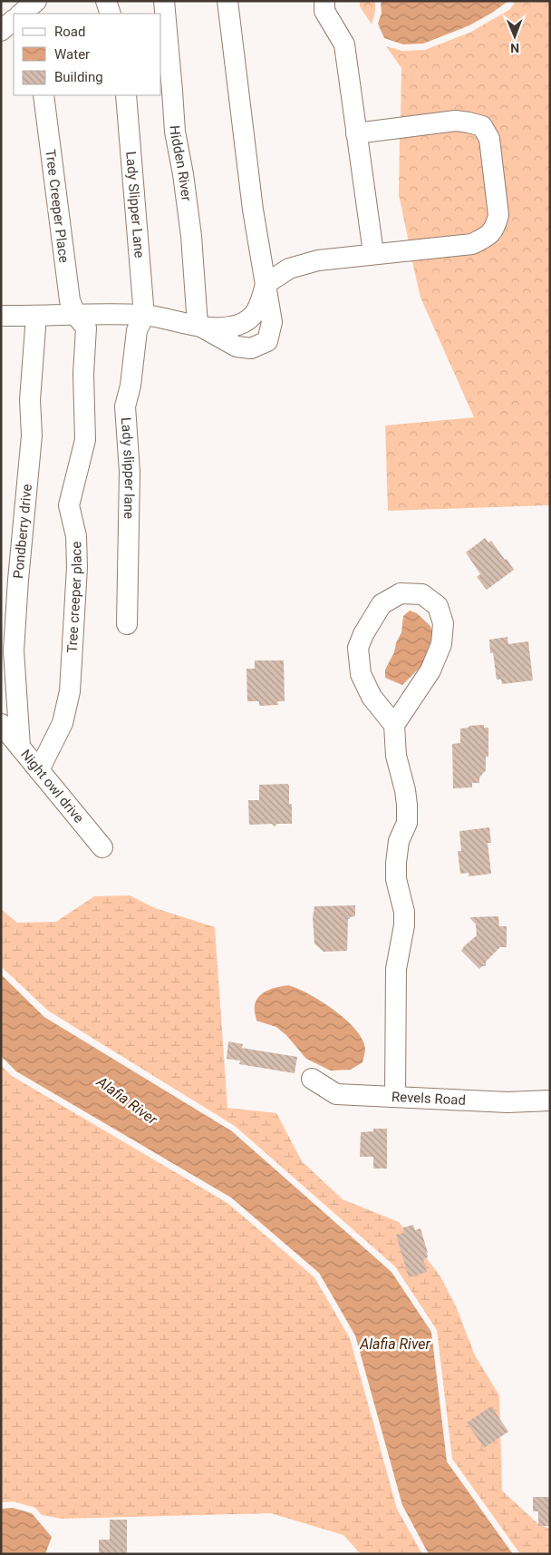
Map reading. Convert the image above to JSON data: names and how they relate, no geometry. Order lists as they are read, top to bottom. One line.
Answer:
{"streets":{"street":["Hidden River","Lady Slipper Lane","Tree Creeper Place","Lady slipper lane","Pondberry drive","Tree creeper place","Night owl drive","Revels Road"]},"crossings":[["Lady Slipper Lane","Lady slipper lane"],["Tree Creeper Place","Tree creeper place"],["Pondberry drive","Night owl drive"],["Tree creeper place","Night owl drive"]],"water":["Alafia River"],"legend":["Road","Water","Building"],"north":"bottom"}
